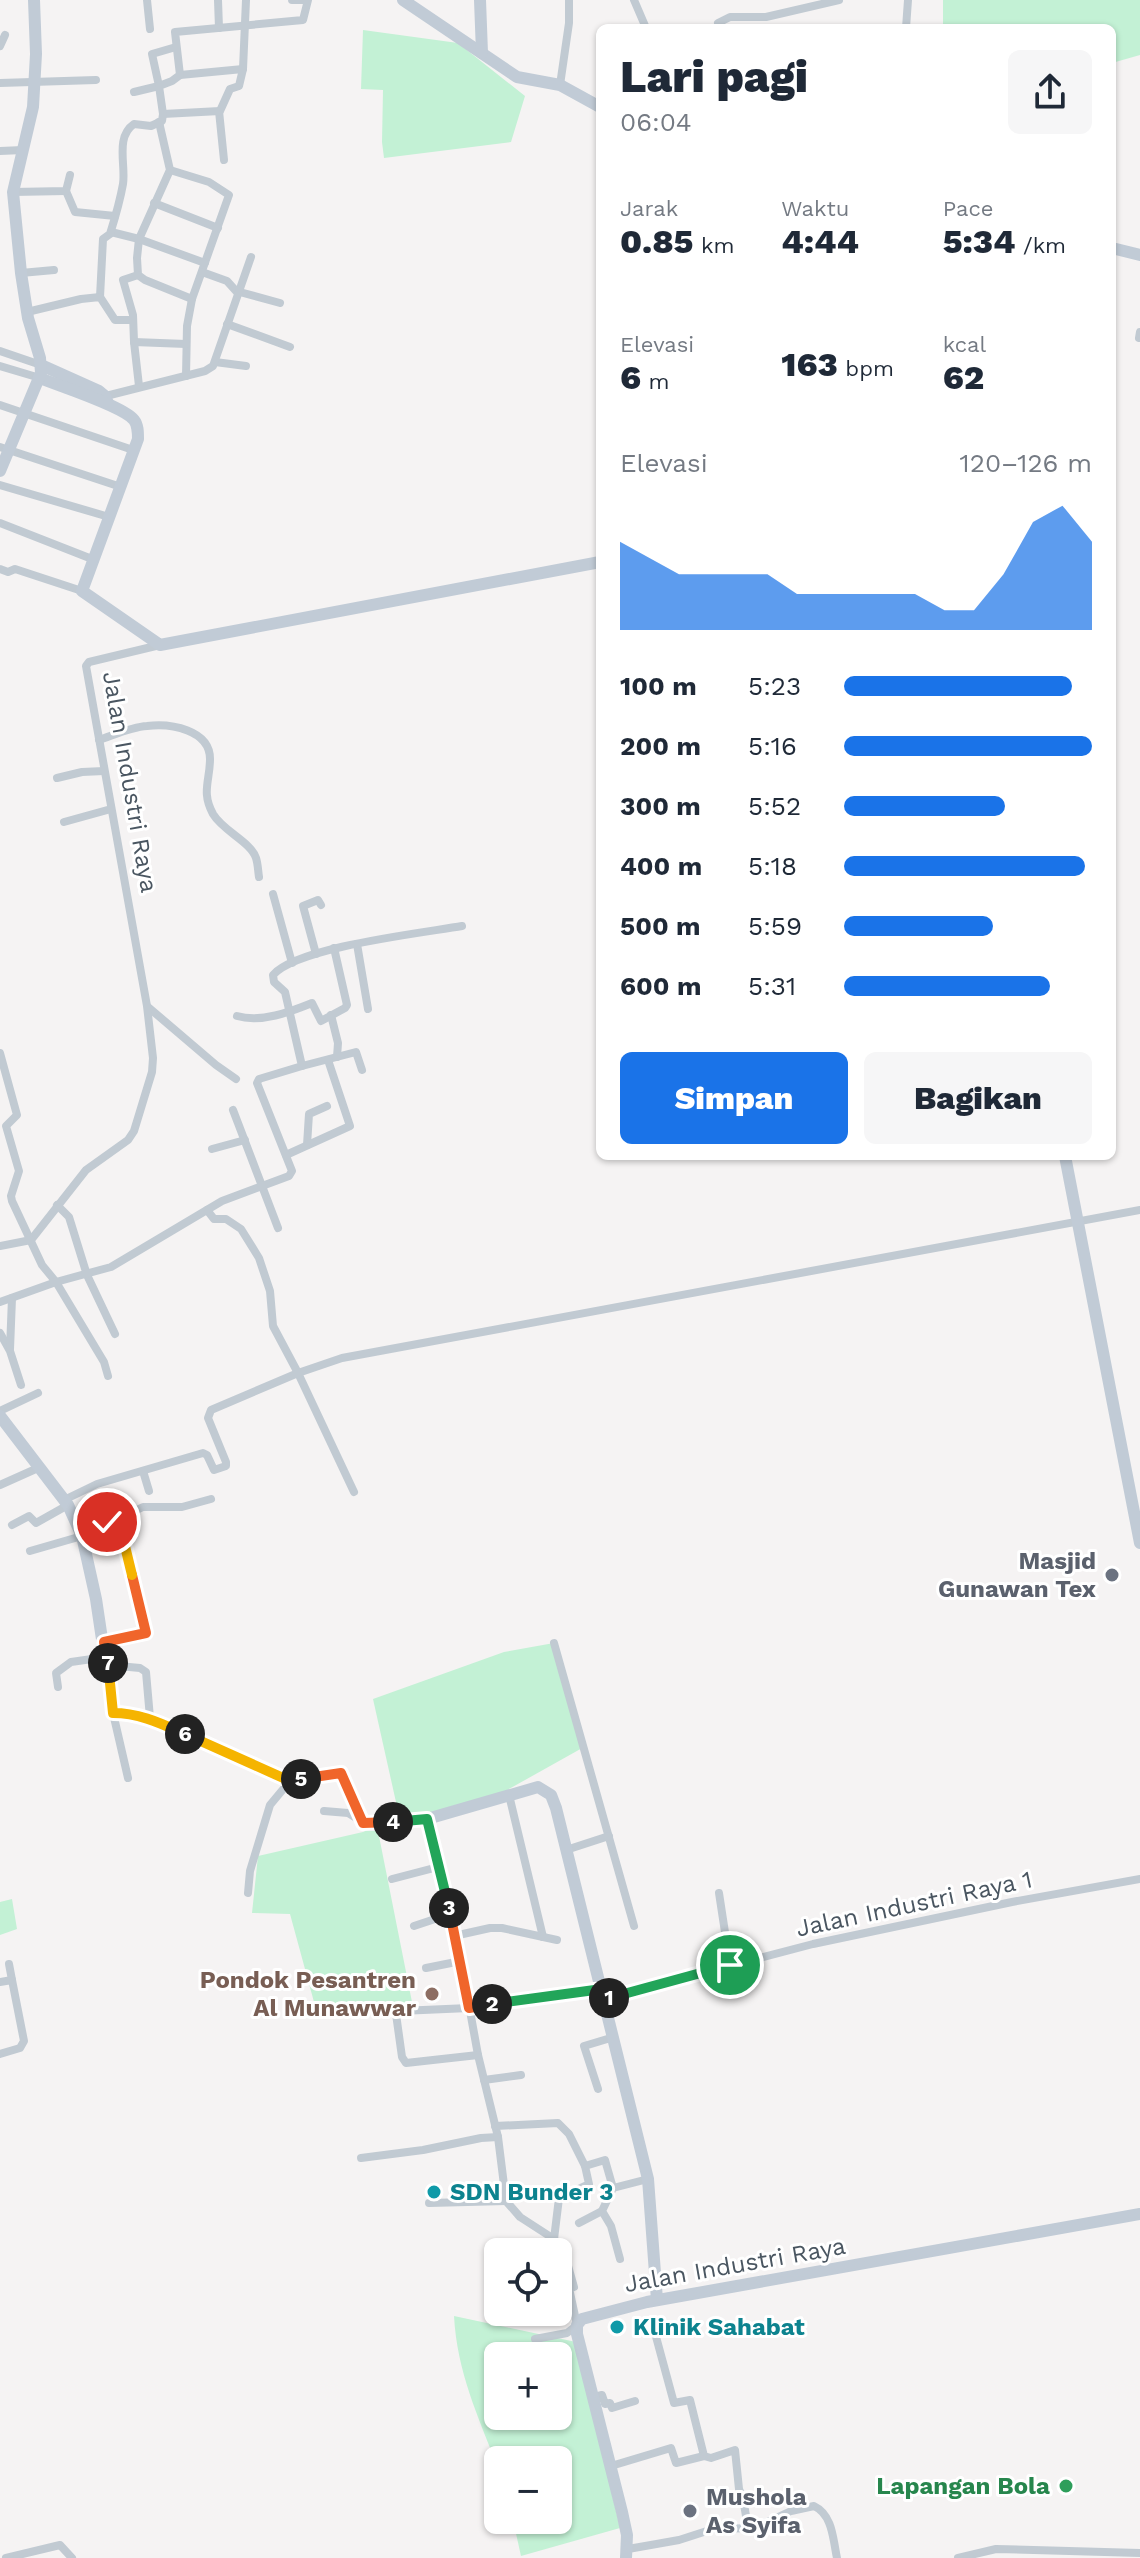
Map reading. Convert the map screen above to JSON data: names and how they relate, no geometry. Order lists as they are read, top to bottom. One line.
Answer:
{"streets":{"street":["Jalan Industri Raya","Jalan Industri Raya 1"]},"places":["Masjid Gunawan Tex","Pondok Pesantren Al Munawwar","SDN Bunder 3","Klinik Sahabat","Lapangan Bola","Mushola As Syifa"],"page":{"heading":["Lari pagi","06:04"],"stats":[["Jarak","0.85 km"],["Waktu","4:44"],["Pace","5:34 /km"],["Elevasi","6 m"],["163 bpm"],["kcal","62"]],"chart":["Elevasi","120–126 m"],"list":[{"name":"100 m","note":"5:23"},{"name":"200 m","note":"5:16"},{"name":"300 m","note":"5:52"},{"name":"400 m","note":"5:18"},{"name":"500 m","note":"5:59"},{"name":"600 m","note":"5:31"}],"buttons":["Simpan","Bagikan"],"pins":["7","6","5","4","3","1","2"],"map_buttons":["+","−"]}}
